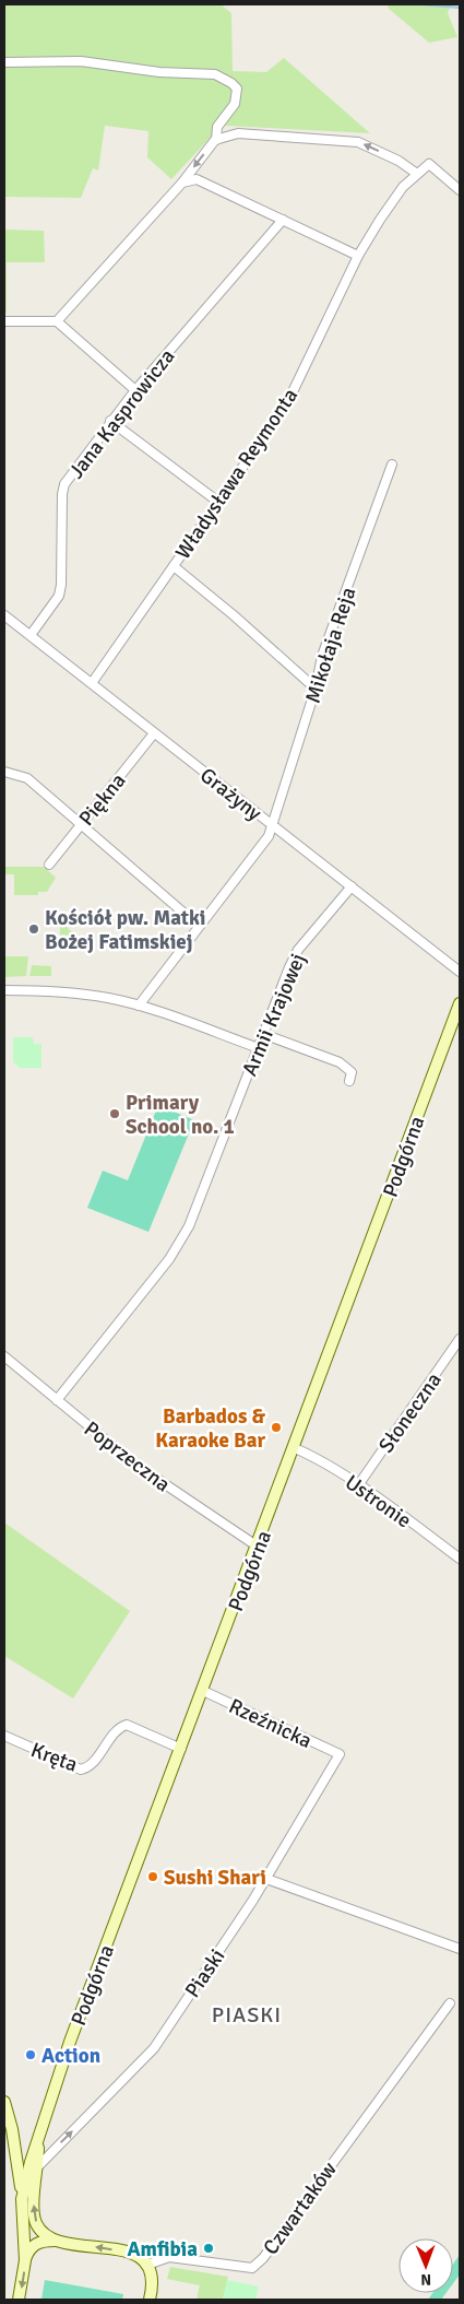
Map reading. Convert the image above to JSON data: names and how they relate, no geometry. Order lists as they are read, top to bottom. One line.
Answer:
{"streets":{"main road":["Podgórna"],"street":["Jana Kasprowicza","Władysława Reymonta","Mikołaja Reja","Grażyny","Piękna","Armii Krajowej","Słoneczna","Poprzeczna","Ustronie","Rzeźnicka","Kręta","Piaski","Czwartaków"]},"crossings":[["Jana Kasprowicza","Grażyny"],["Władysława Reymonta","Grażyny"],["Mikołaja Reja","Grażyny"],["Grażyny","Piękna"],["Grażyny","Armii Krajowej"],["Armii Krajowej","Poprzeczna"],["Podgórna","Poprzeczna"],["Podgórna","Ustronie"],["Podgórna","Rzeźnicka"],["Podgórna","Kręta"],["Podgórna","Piaski"],["Słoneczna","Ustronie"],["Rzeźnicka","Piaski"]],"one_way":["Piaski"],"districts":["PIASKI"],"places":["Kościół pw. Matki Bożej Fatimskiej","Primary School no. 1","Barbados & Karaoke Bar","Sushi Shari","Action","Amfibia"],"north":"bottom"}
